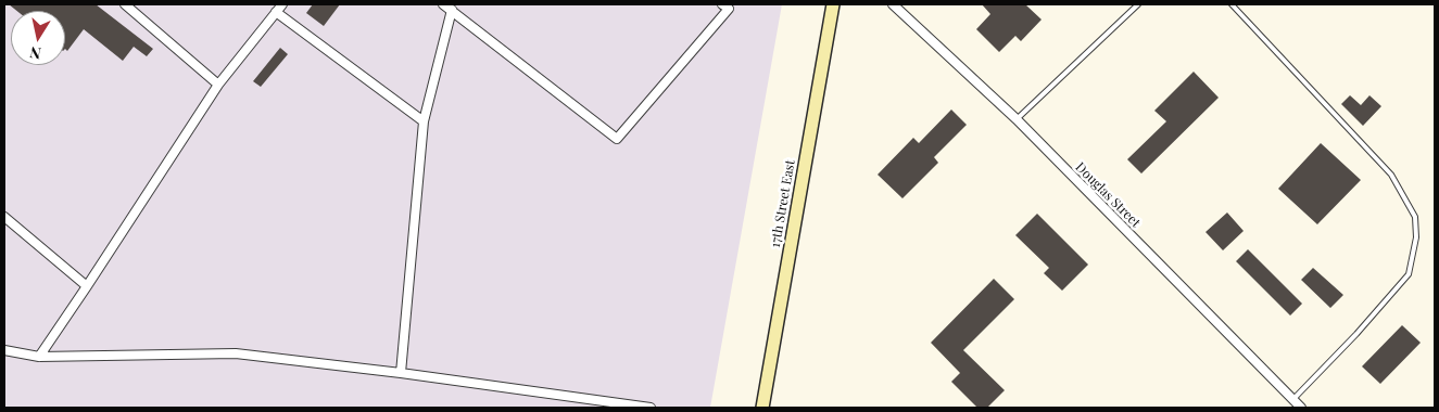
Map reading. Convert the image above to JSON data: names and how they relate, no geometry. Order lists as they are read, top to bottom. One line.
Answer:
{"streets":{"main road":["17th Street East"],"street":["Douglas Street"]},"north":"bottom"}
